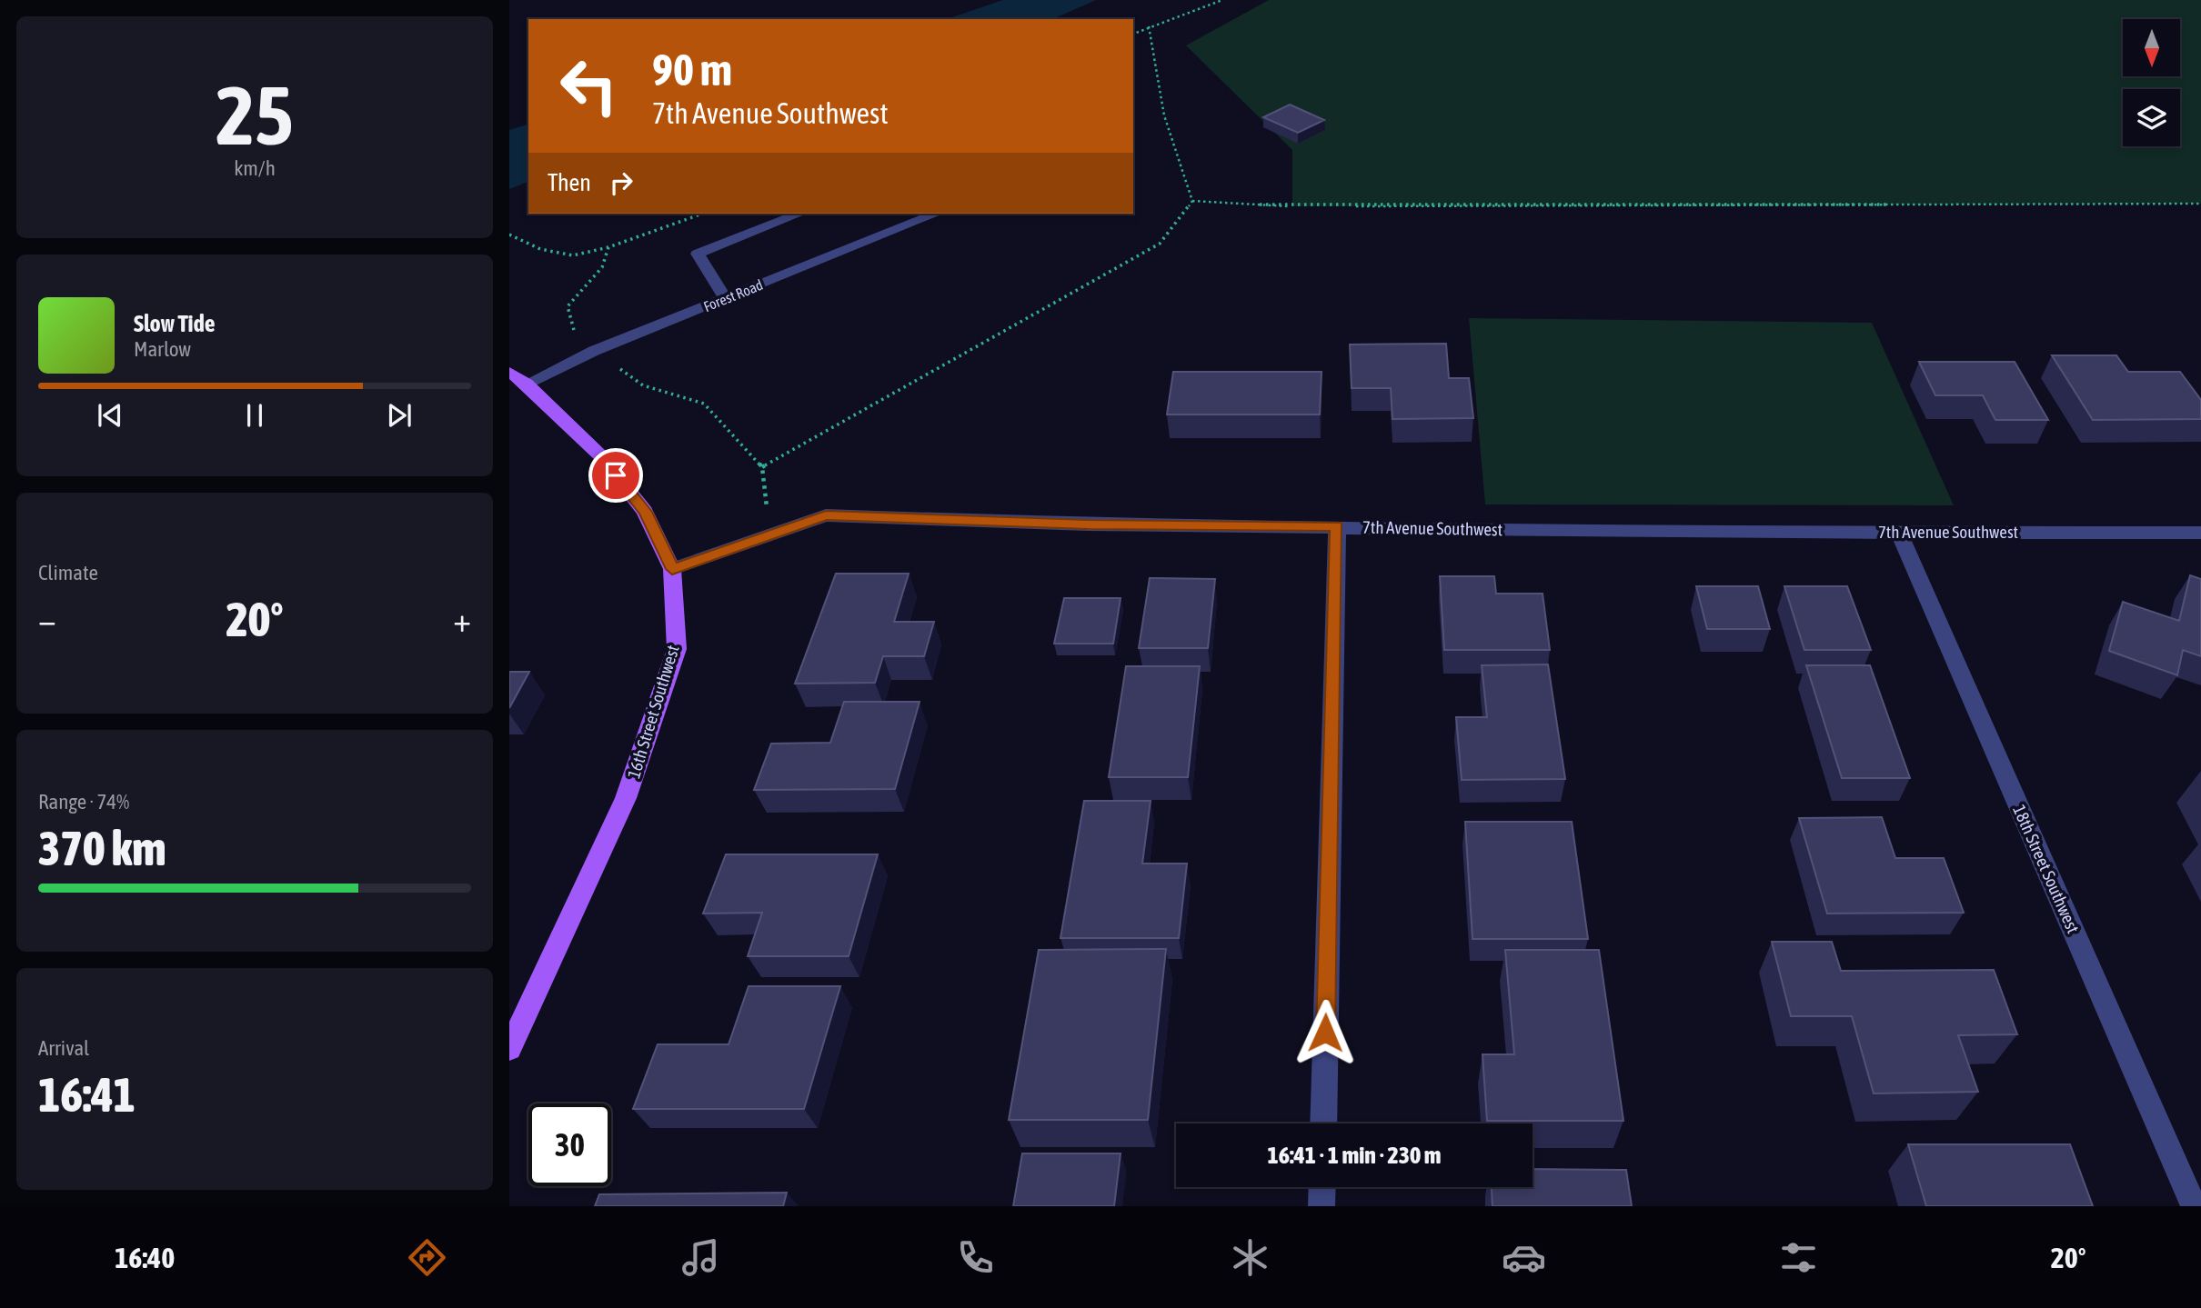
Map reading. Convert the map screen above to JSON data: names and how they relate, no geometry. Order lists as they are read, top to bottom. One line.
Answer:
{"streets":{"main road":["16th Street Southwest"],"street":["Forest Road","7th Avenue Southwest","18th Street Southwest"]},"crossings":[["Forest Road","16th Street Southwest"],["7th Avenue Southwest","16th Street Southwest"],["7th Avenue Southwest","18th Street Southwest"]],"north":"bottom","page":{"tile":[["25","km/h"],"Climate",["Range · 74%","370 km"],["Arrival","16:41"]],"turn":["90 m","7th Avenue Southwest"],"then":"Then","song":["Slow Tide","Marlow"],"heat":["−","20°","+"],"limit":"30","trip":"16:41 · 1 min · 230 m","tabs":["16:40","20°"]}}
